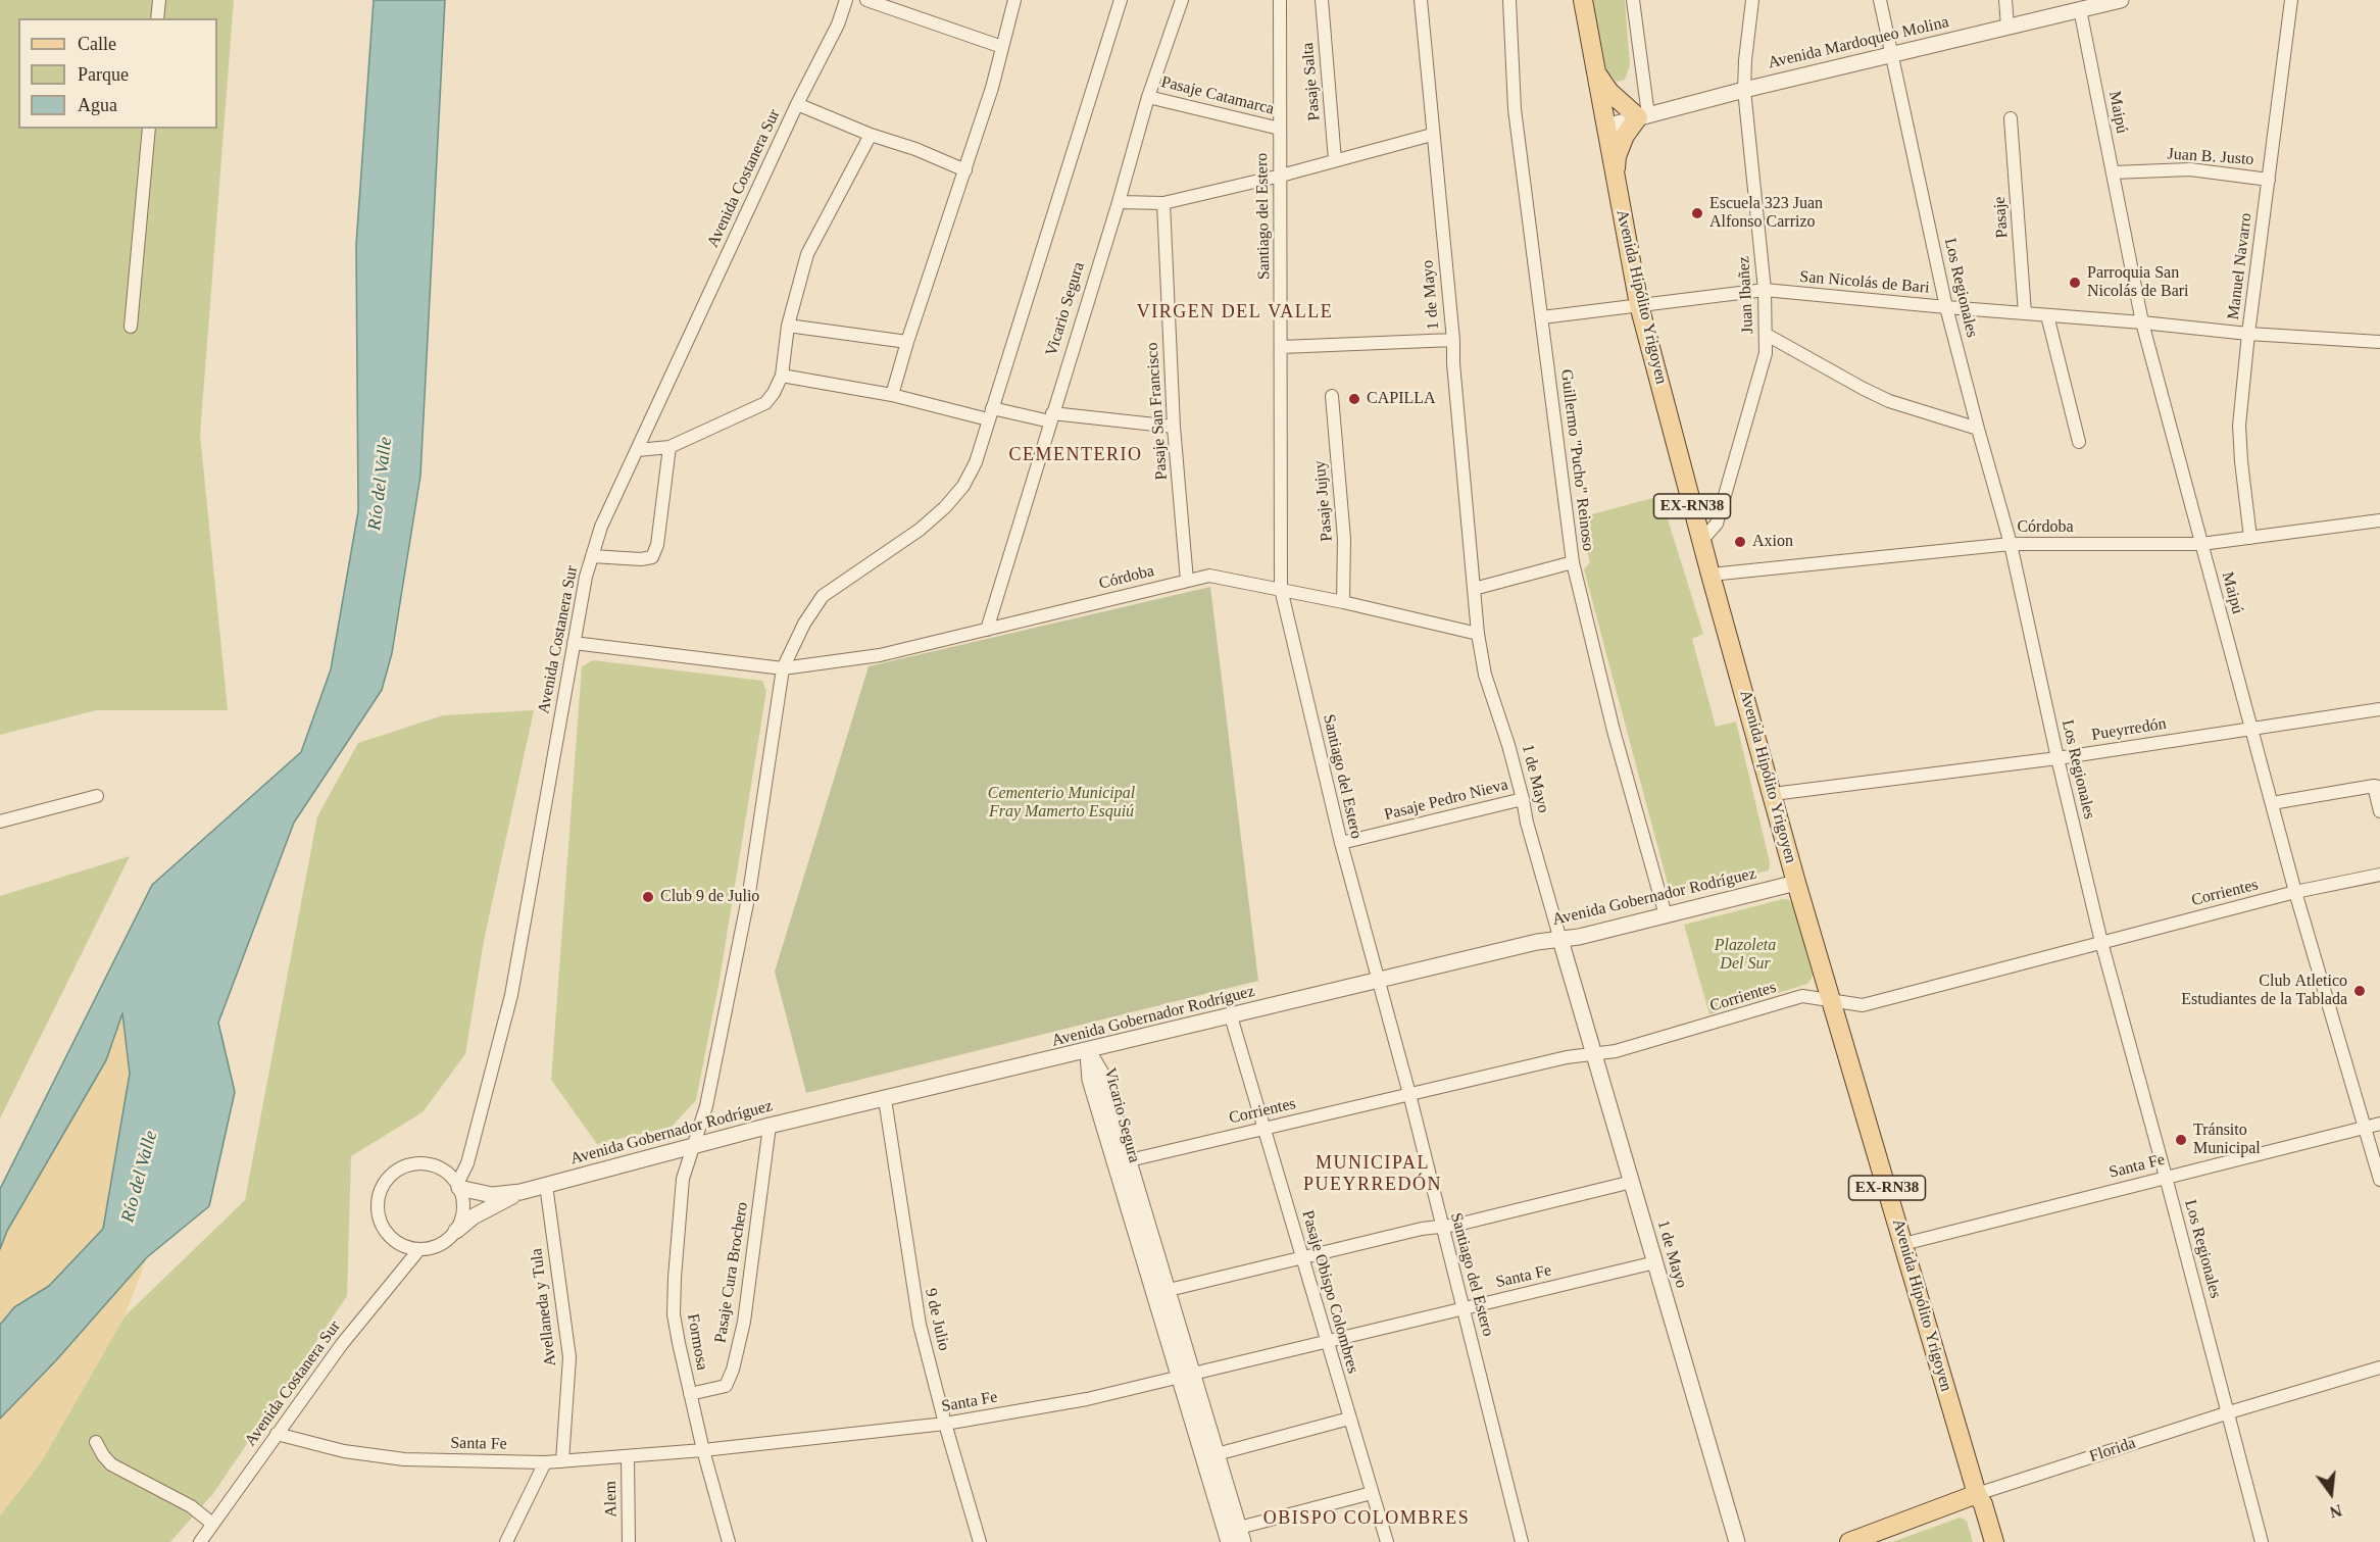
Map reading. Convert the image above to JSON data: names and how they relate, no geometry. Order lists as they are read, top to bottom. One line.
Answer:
{"streets":{"main road":["Avenida Hipólito Yrigoyen","EX-RN38","Florida"],"street":["Avenida Mardoqueo Molina","Pasaje Salta","Pasaje Catamarca","Maipú","Juan B. Justo","Avenida Costanera Sur","Santiago del Estero","Pasaje","Manuel Navarro","San Nicolás de Bari","Los Regionales","1 de Mayo","Juan Ibañez","Vicario Segura","Pasaje San Francisco","Guillermo \"Pucho\" Reinoso","Pasaje Jujuy","Córdoba","Pueyrredón","Pasaje Pedro Nieva","Corrientes","Avenida Gobernador Rodríguez","Santa Fe","Pasaje Cura Brochero","Pasaje Obispo Colombres","Avellaneda y Tula","9 de Julio","Formosa","Alem"]},"crossings":[["Avenida Mardoqueo Molina","Maipú"],["Avenida Mardoqueo Molina","Los Regionales"],["Avenida Mardoqueo Molina","Juan Ibañez"],["Avenida Mardoqueo Molina","Avenida Hipólito Yrigoyen"],["Pasaje Catamarca","Santiago del Estero"],["Pasaje Catamarca","Vicario Segura"],["Maipú","Juan B. Justo"],["Maipú","San Nicolás de Bari"],["Maipú","Córdoba"],["Maipú","Pueyrredón"],["Maipú","Corrientes"],["Maipú","Santa Fe"],["Juan B. Justo","Manuel Navarro"],["Avenida Costanera Sur","Córdoba"],["Avenida Costanera Sur","Avenida Gobernador Rodríguez"],["Avenida Costanera Sur","Santa Fe"],["Santiago del Estero","Córdoba"],["Santiago del Estero","Pasaje Pedro Nieva"],["Santiago del Estero","Corrientes"],["Santiago del Estero","Avenida Gobernador Rodríguez"],["Santiago del Estero","Santa Fe"],["Pasaje","San Nicolás de Bari"],["Manuel Navarro","San Nicolás de Bari"],["Manuel Navarro","Córdoba"],["San Nicolás de Bari","Los Regionales"],["San Nicolás de Bari","Juan Ibañez"],["San Nicolás de Bari","Avenida Hipólito Yrigoyen"],["San Nicolás de Bari","Guillermo \"Pucho\" Reinoso"],["Los Regionales","Córdoba"],["Los Regionales","Pueyrredón"],["Los Regionales","Corrientes"],["Los Regionales","Santa Fe"],["Los Regionales","Florida"],["1 de Mayo","Córdoba"],["1 de Mayo","Pasaje Pedro Nieva"],["1 de Mayo","Corrientes"],["1 de Mayo","Avenida Gobernador Rodríguez"],["1 de Mayo","Santa Fe"],["Juan Ibañez","Avenida Hipólito Yrigoyen"],["Avenida Hipólito Yrigoyen","Córdoba"],["Avenida Hipólito Yrigoyen","Pueyrredón"],["Avenida Hipólito Yrigoyen","Corrientes"],["Avenida Hipólito Yrigoyen","Avenida Gobernador Rodríguez"],["Avenida Hipólito Yrigoyen","Santa Fe"],["Avenida Hipólito Yrigoyen","Florida"],["Vicario Segura","Córdoba"],["Vicario Segura","Corrientes"],["Vicario Segura","Avenida Gobernador Rodríguez"],["Vicario Segura","Santa Fe"],["Pasaje San Francisco","Córdoba"],["Guillermo \"Pucho\" Reinoso","Avenida Gobernador Rodríguez"],["Pasaje Jujuy","Córdoba"],["Córdoba","Formosa"],["Corrientes","Pasaje Obispo Colombres"],["Avenida Gobernador Rodríguez","Pasaje Cura Brochero"],["Avenida Gobernador Rodríguez","Pasaje Obispo Colombres"],["Avenida Gobernador Rodríguez","Avellaneda y Tula"],["Avenida Gobernador Rodríguez","9 de Julio"],["Avenida Gobernador Rodríguez","Formosa"],["Santa Fe","Pasaje Obispo Colombres"],["Santa Fe","Avellaneda y Tula"],["Santa Fe","9 de Julio"],["Santa Fe","Formosa"],["Santa Fe","Alem"],["Pasaje Cura Brochero","Formosa"]],"districts":["VIRGEN DEL VALLE","CEMENTERIO","MUNICIPAL PUEYRREDÓN","OBISPO COLOMBRES"],"water":["Río del Valle"],"parks":["Cementerio Municipal Fray Mamerto Esquiú","Plazoleta Del Sur"],"places":["Escuela 323 Juan Alfonso Carrizo","Parroquia San Nicolás de Bari","CAPILLA","Axion","Club 9 de Julio","Club Atletico Estudiantes de la Tablada","Tránsito Municipal"],"legend":["Calle","Parque","Agua"],"north":"bottom"}
